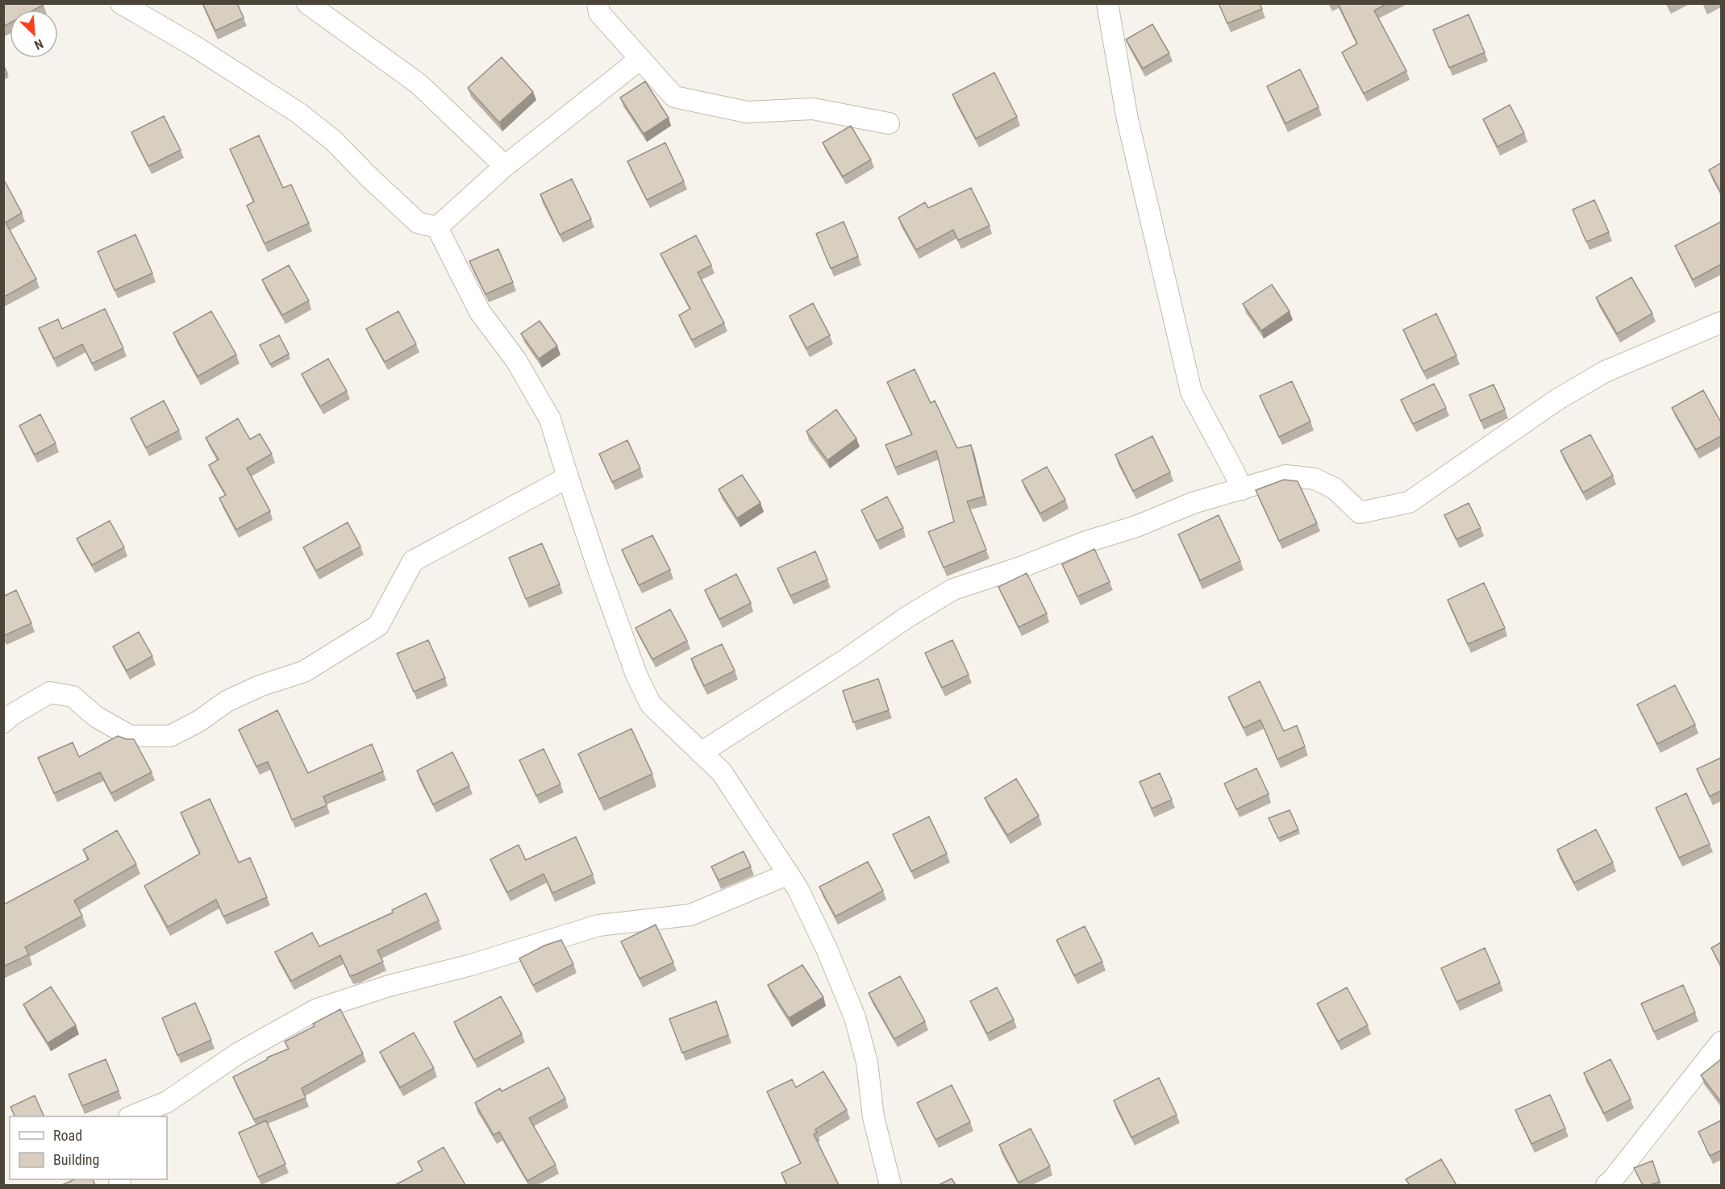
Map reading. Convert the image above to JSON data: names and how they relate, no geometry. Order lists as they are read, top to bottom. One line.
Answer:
{"legend":["Road","Building"],"north":"bottom right"}
